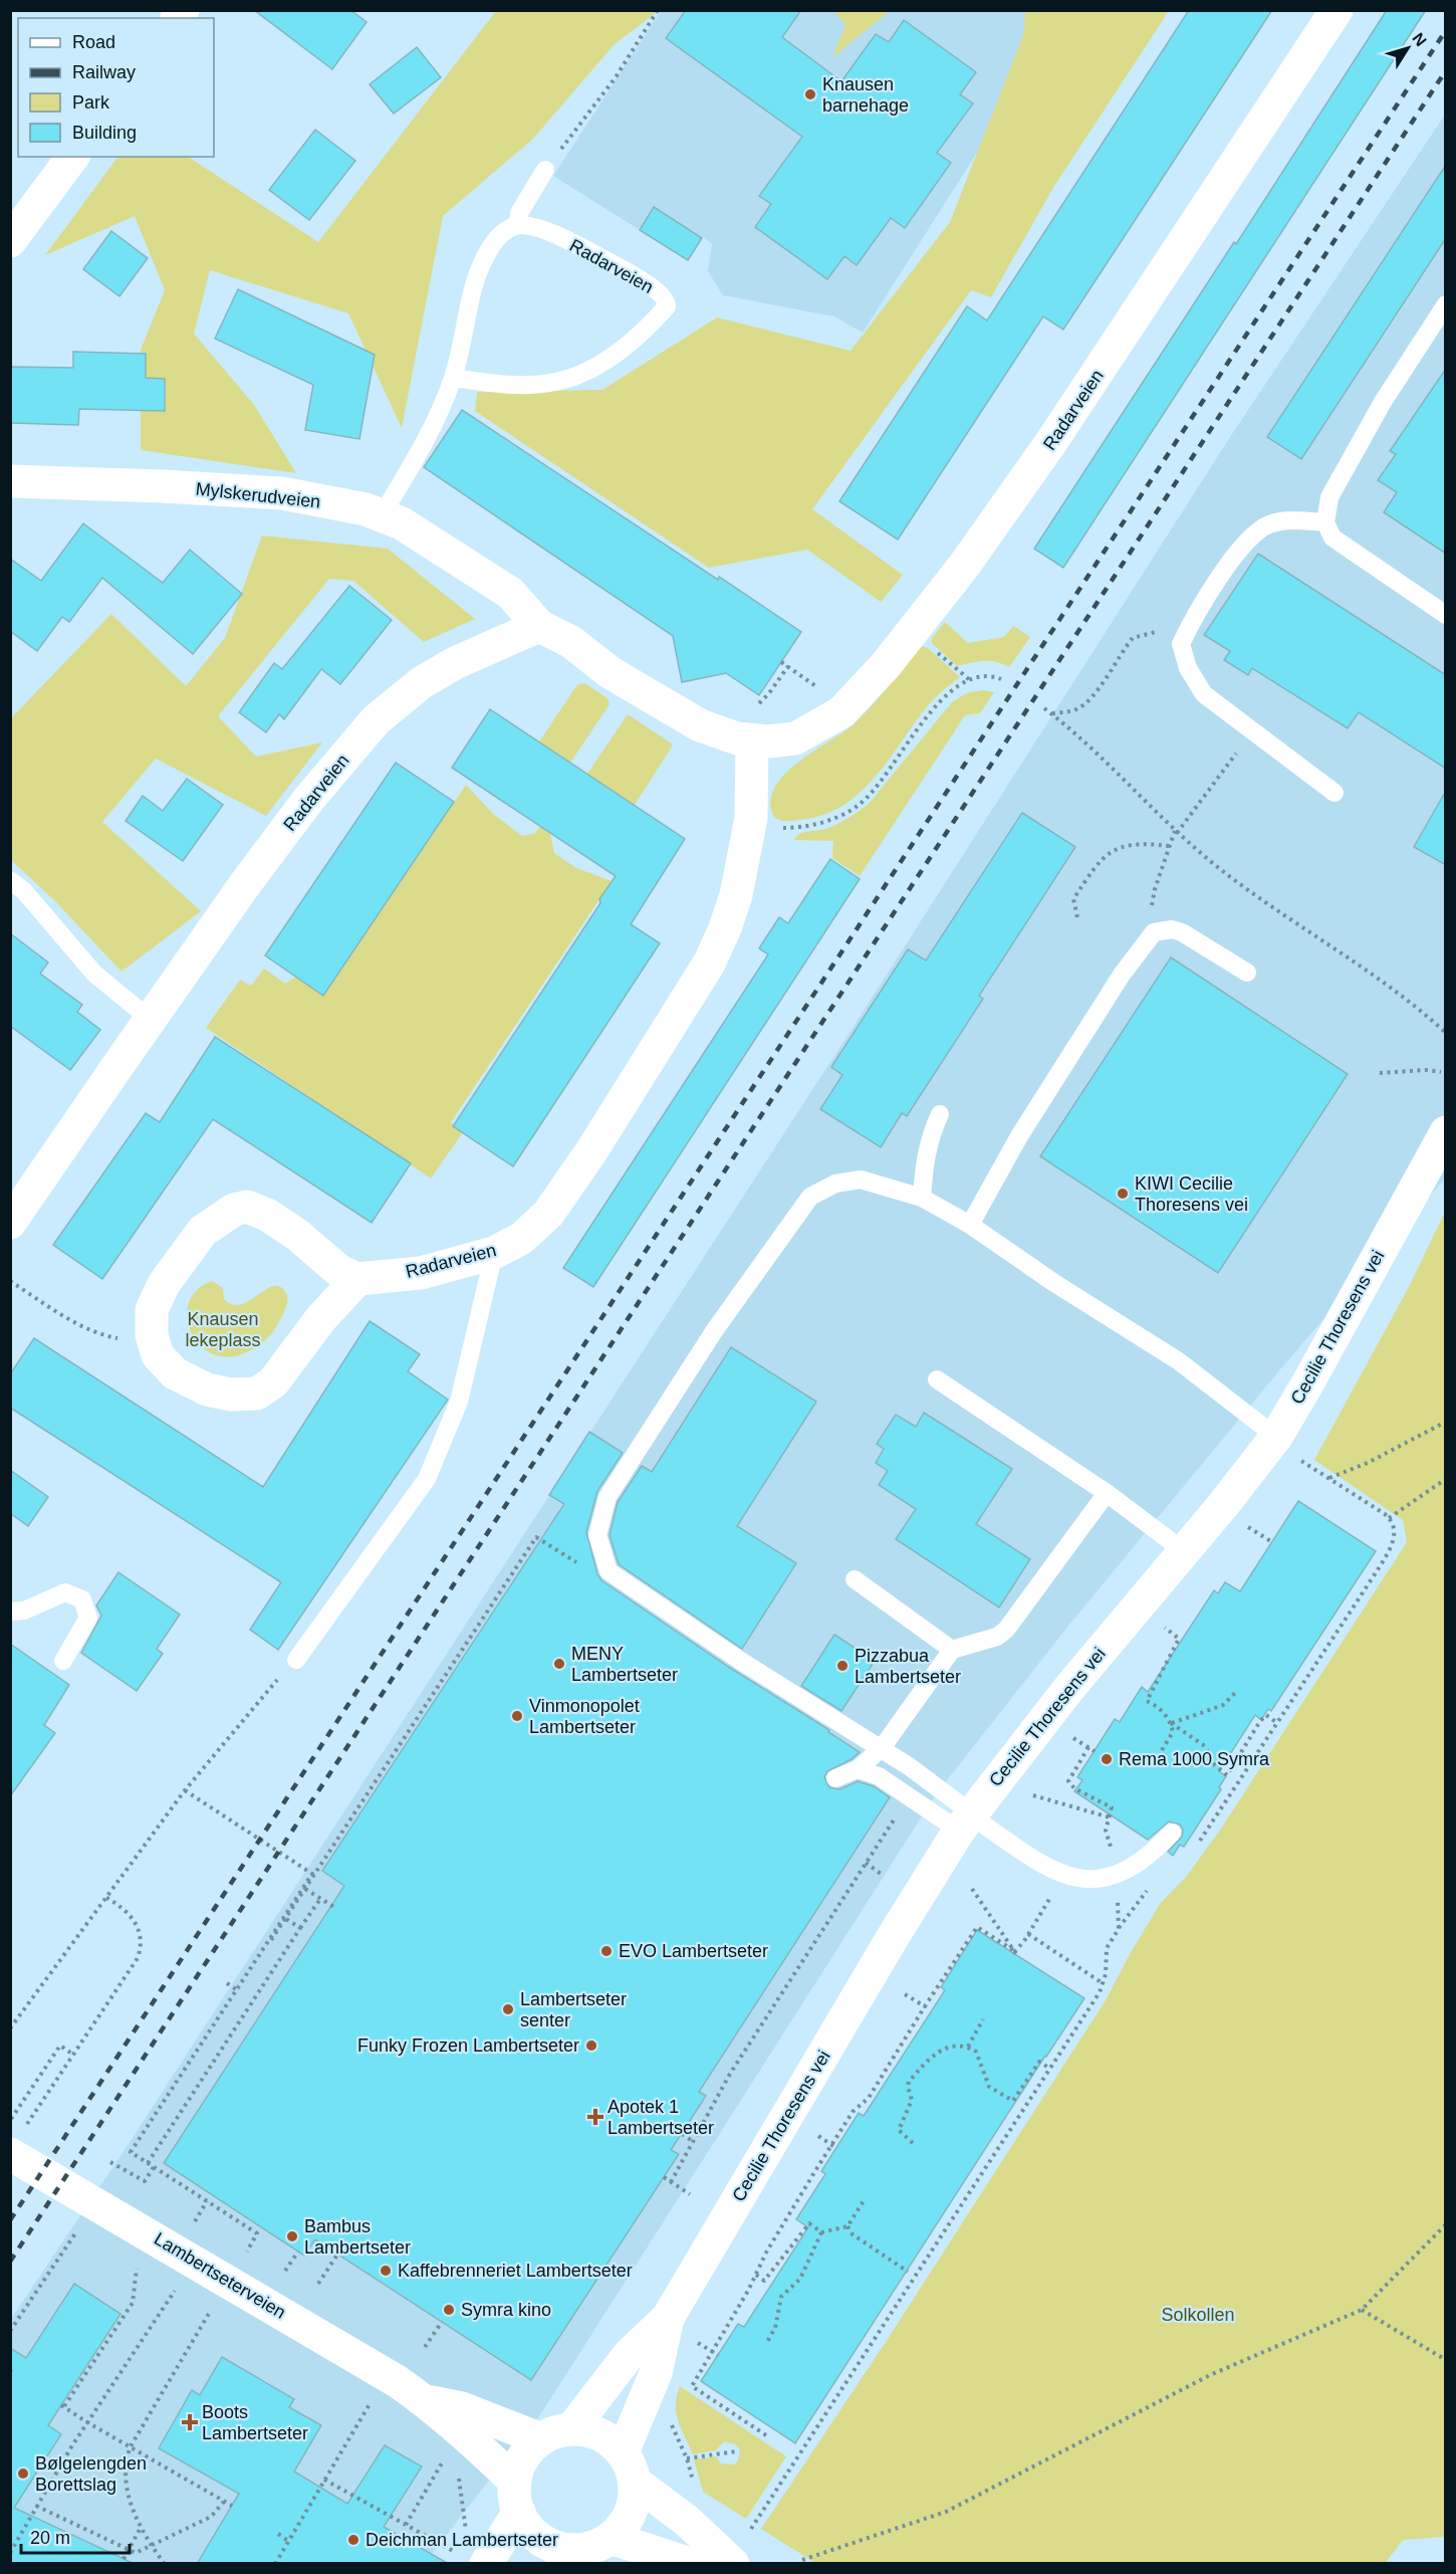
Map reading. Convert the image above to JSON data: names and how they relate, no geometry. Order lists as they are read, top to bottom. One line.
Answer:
{"streets":{"street":["Radarveien","Mylskerudveien","Cecilie Thoresens vei","Lambertseterveien"]},"crossings":[["Radarveien","Mylskerudveien"],["Cecilie Thoresens vei","Lambertseterveien"]],"parks":["Knausen lekeplass","Solkollen"],"places":{"other":["Knausen barnehage","KIWI Cecilie Thoresens vei","MENY Lambertseter","Pizzabua Lambertseter","Vinmonopolet Lambertseter","Rema 1000 Symra","EVO Lambertseter","Lambertseter senter","Funky Frozen Lambertseter","Bambus Lambertseter","Kaffebrenneriet Lambertseter","Symra kino","Bølgelengden Borettslag","Deichman Lambertseter"],"health":["Apotek 1 Lambertseter","Boots Lambertseter"]},"legend":["Road","Railway","Park","Building"],"scale_bar":"20 m","north":"top right"}
